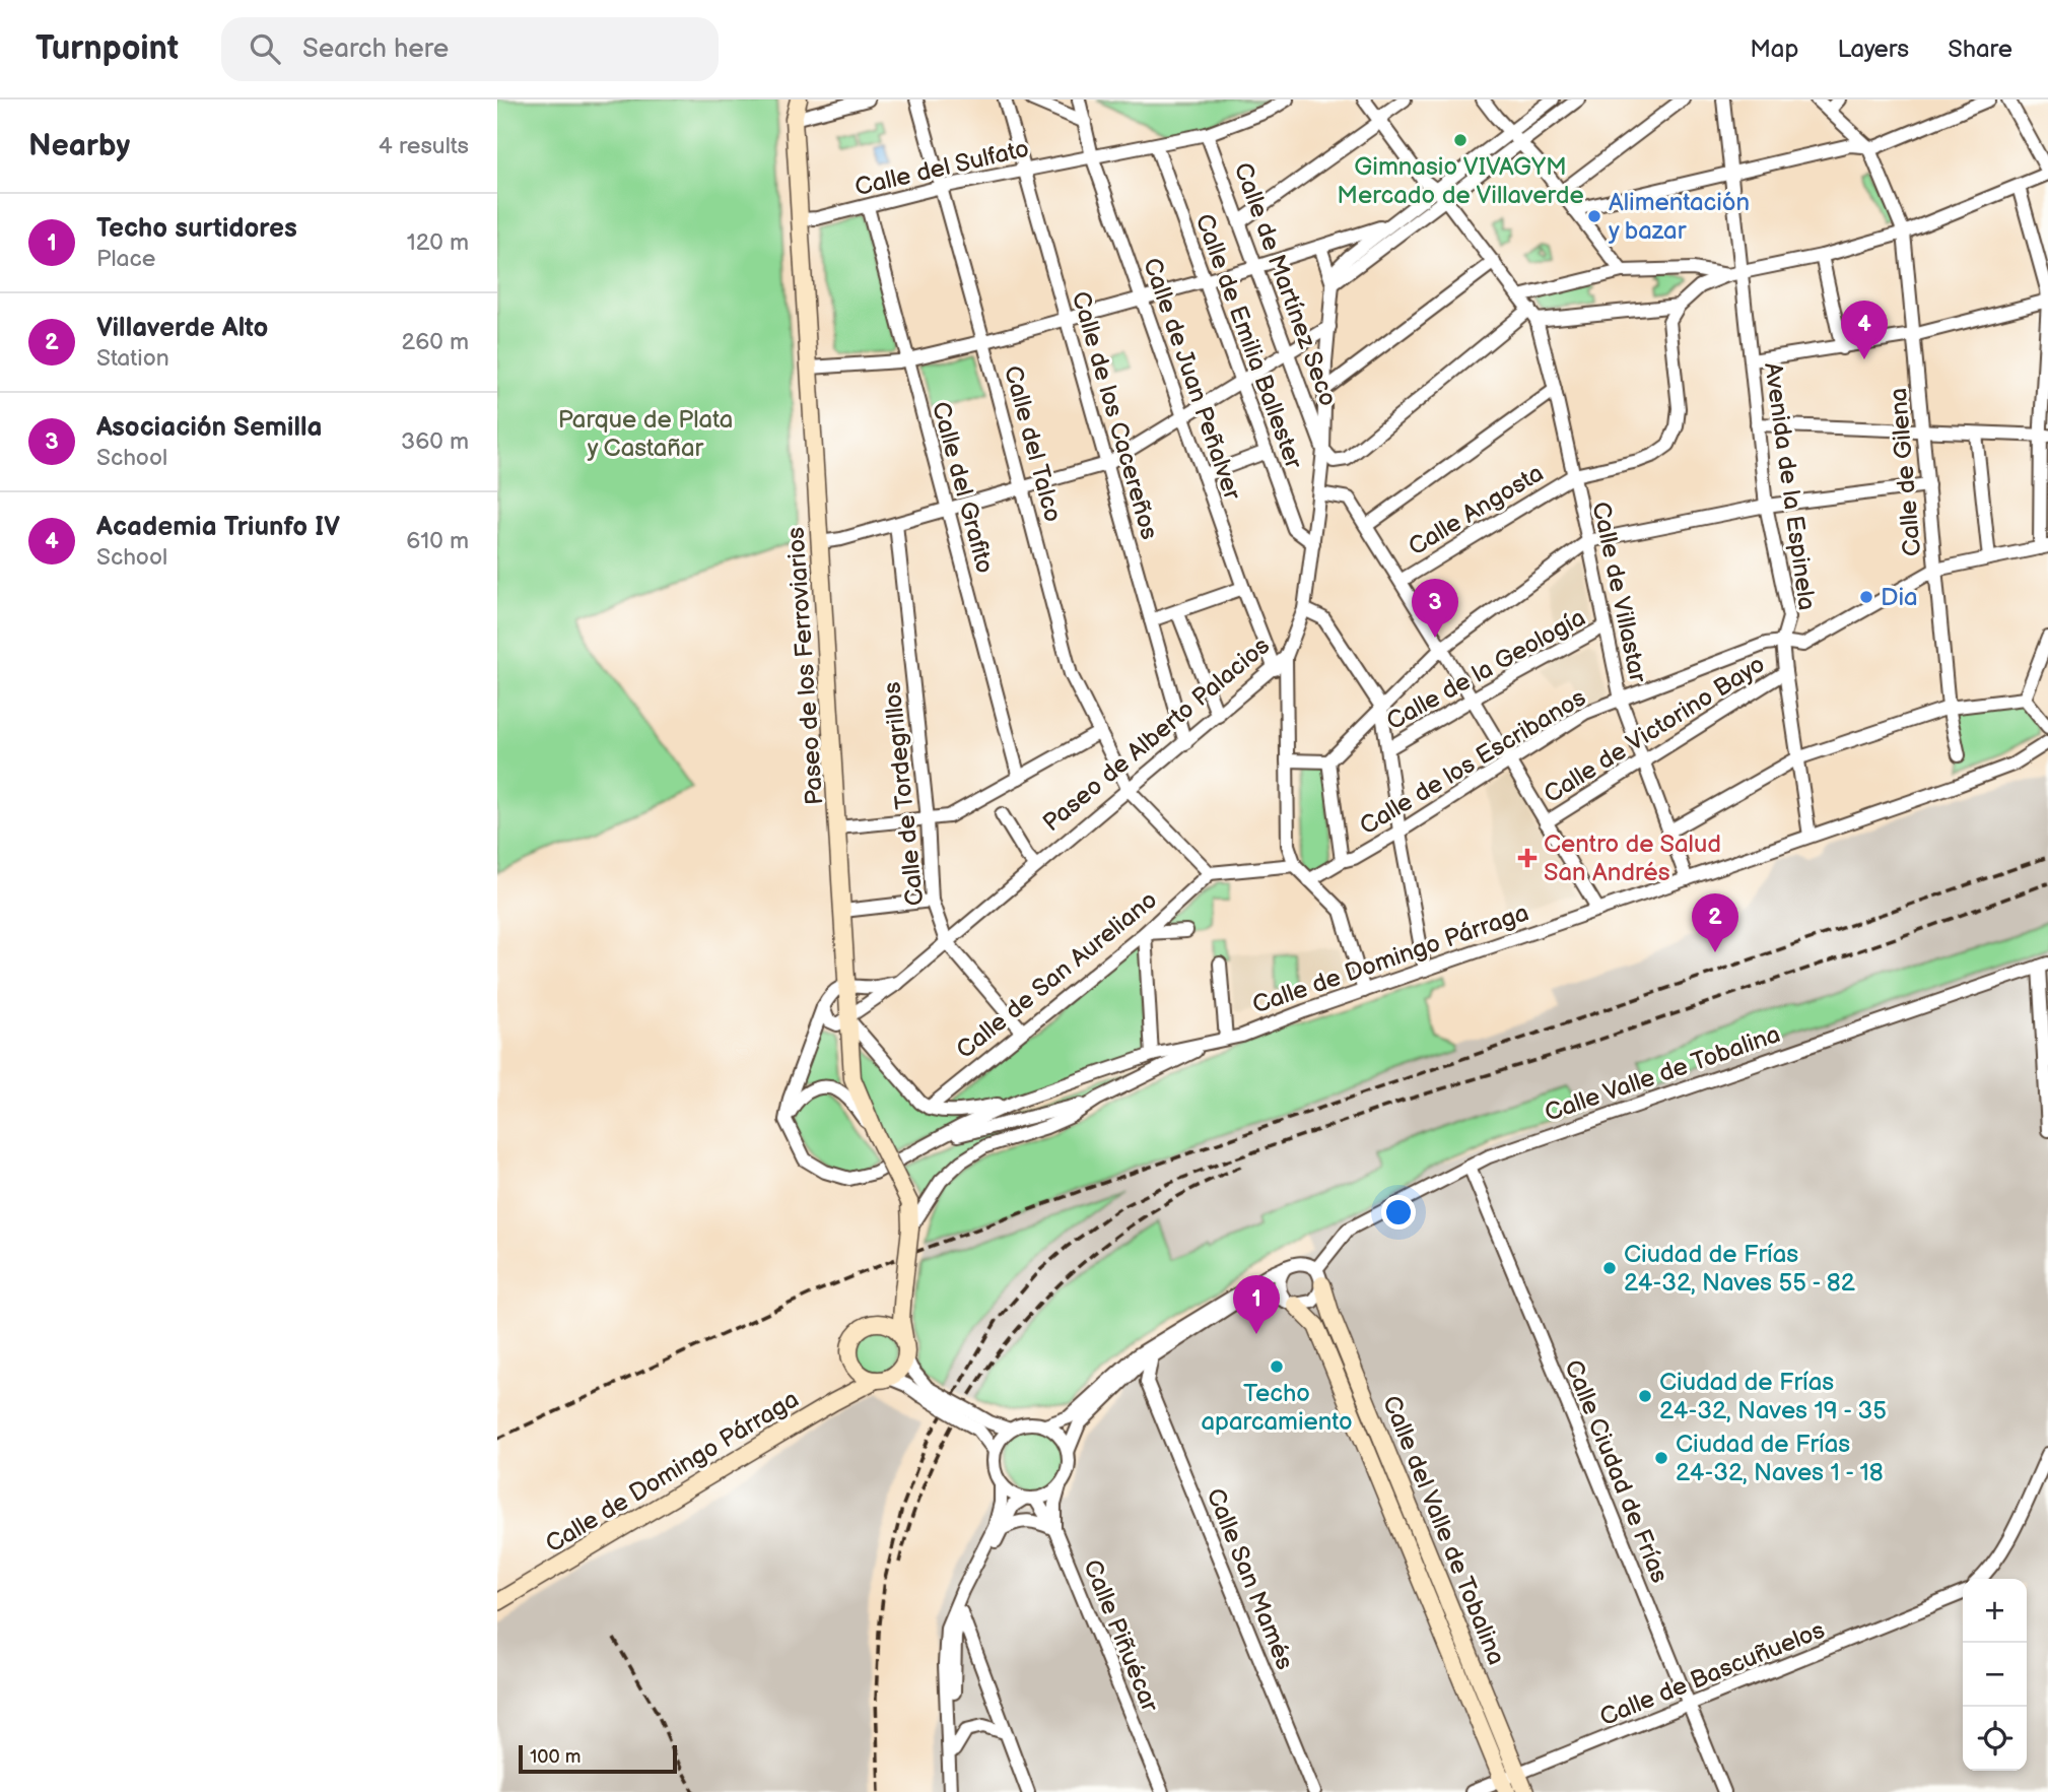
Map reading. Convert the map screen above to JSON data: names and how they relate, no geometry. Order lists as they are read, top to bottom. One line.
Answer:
{"streets":{"main road":["Paseo de los Ferroviarios","Calle de Domingo Párraga","Calle del Valle de Tobalina"],"street":["Calle del Sulfato","Calle de Martínez Seco","Calle de Emilia Ballester","Calle de Juan Peñalver","Calle de los Cacereños","Calle del Talco","Calle de Gilena","Avenida de la Espinela","Calle del Grafito","Calle Angosta","Calle de Villastar","Calle de la Geología","Calle de Victorino Bayo","Paseo de Alberto Palacios","Calle de los Escribanos","Calle de Tordegrillos","Calle de San Aureliano","Calle Valle de Tobalina","Calle Ciudad de Frías","Calle San Mamés","Calle Piñuécar","Calle de Bascuñuelos"]},"crossings":[["Calle del Sulfato","Calle de Martínez Seco"],["Calle del Sulfato","Calle de Emilia Ballester"],["Calle del Sulfato","Calle de Juan Peñalver"],["Calle del Sulfato","Calle de los Cacereños"],["Calle del Sulfato","Calle del Talco"],["Calle del Sulfato","Calle del Grafito"],["Calle del Sulfato","Paseo de los Ferroviarios"],["Calle de Martínez Seco","Paseo de Alberto Palacios"],["Calle de Emilia Ballester","Paseo de Alberto Palacios"],["Calle de Juan Peñalver","Paseo de Alberto Palacios"],["Calle de los Cacereños","Paseo de Alberto Palacios"],["Calle del Talco","Paseo de Alberto Palacios"],["Calle del Talco","Calle de San Aureliano"],["Calle de Gilena","Calle de los Escribanos"],["Avenida de la Espinela","Calle de Victorino Bayo"],["Avenida de la Espinela","Calle de los Escribanos"],["Avenida de la Espinela","Calle de Domingo Párraga"],["Calle Angosta","Calle de Villastar"],["Calle de Villastar","Calle de la Geología"],["Calle de Villastar","Calle de Victorino Bayo"],["Calle de Villastar","Calle de los Escribanos"],["Calle de Villastar","Calle de Domingo Párraga"],["Paseo de los Ferroviarios","Paseo de Alberto Palacios"],["Paseo de Alberto Palacios","Calle de Tordegrillos"],["Calle de Tordegrillos","Calle de San Aureliano"],["Calle Valle de Tobalina","Calle Ciudad de Frías"],["Calle Valle de Tobalina","Calle del Valle de Tobalina"],["Calle Ciudad de Frías","Calle de Bascuñuelos"],["Calle del Valle de Tobalina","Calle de Bascuñuelos"]],"parks":["Parque de Plata y Castañar"],"places":{"other":["Gimnasio VIVAGYM Mercado de Villaverde","Alimentación y bazar","Dia","Ciudad de Frías 24-32, Naves 55 - 82","Techo aparcamiento","Ciudad de Frías 24-32, Naves 19 - 35","Ciudad de Frías 24-32, Naves 1 - 18"],"health":["Centro de Salud San Andrés"]},"scale_bar":"100 m","page":{"header":"Turnpoint","search":"Search here","nav":["Map","Layers","Share"],"heading":["Nearby","4 results"],"list":[{"mark":"1","name":"Techo surtidores","note":"Place","value":"120 m"},{"mark":"2","name":"Villaverde Alto","note":"Station","value":"260 m"},{"mark":"3","name":"Asociación Semilla","note":"School","value":"360 m"},{"mark":"4","name":"Academia Triunfo IV","note":"School","value":"610 m"}],"pins":["4","3","2","1"],"map_buttons":["+","−"],"scale":"100 m"}}
